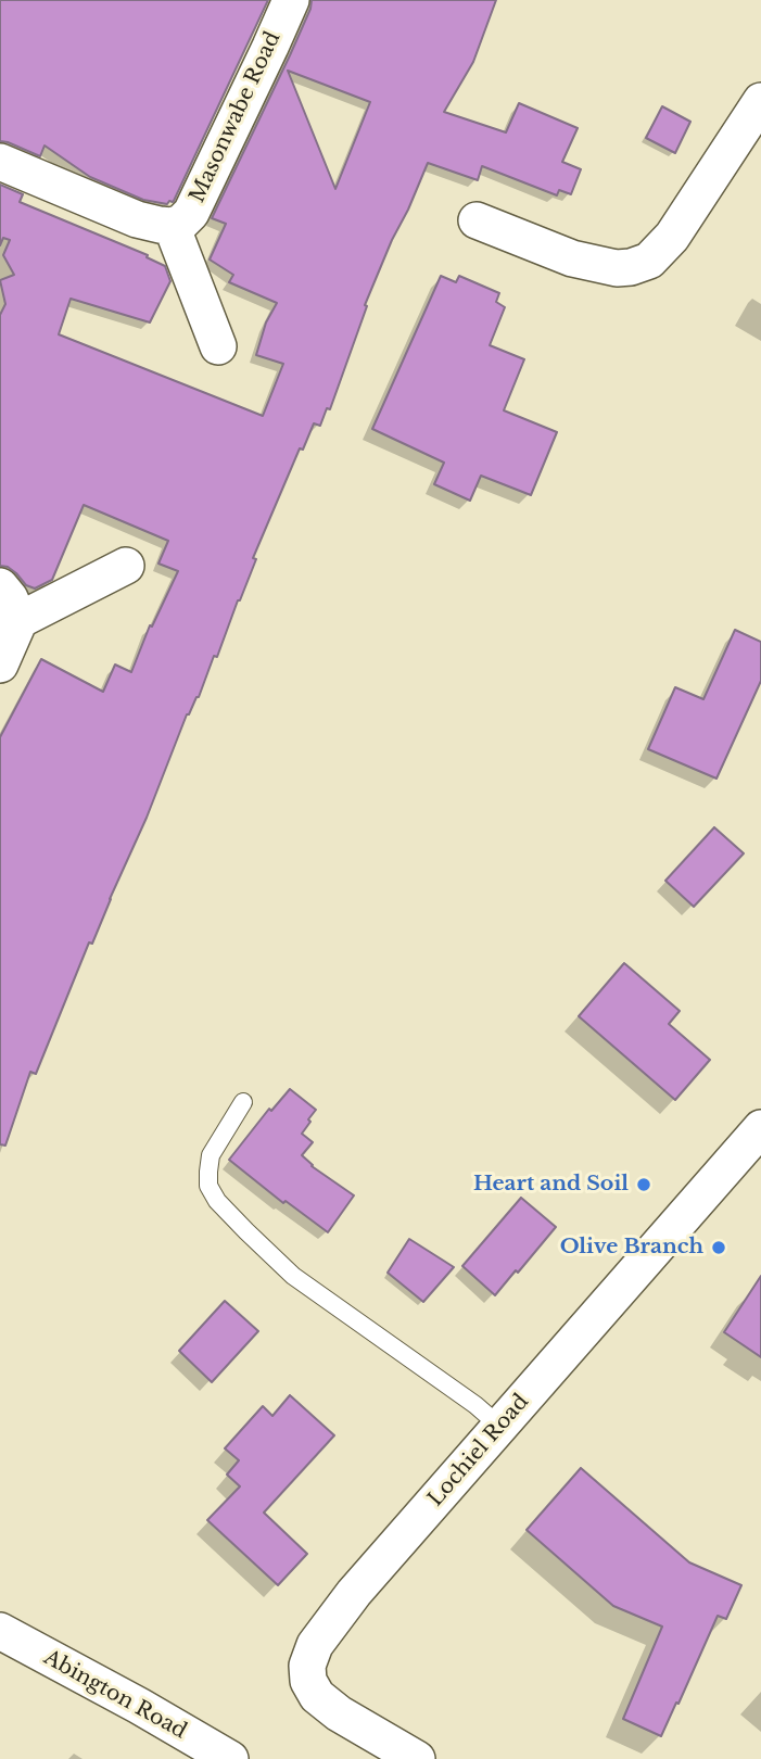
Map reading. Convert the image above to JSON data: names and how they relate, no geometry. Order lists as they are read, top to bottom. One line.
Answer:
{"streets":{"street":["Masonwabe Road","Lochiel Road","Abington Road"]},"places":["Heart and Soil","Olive Branch"]}
